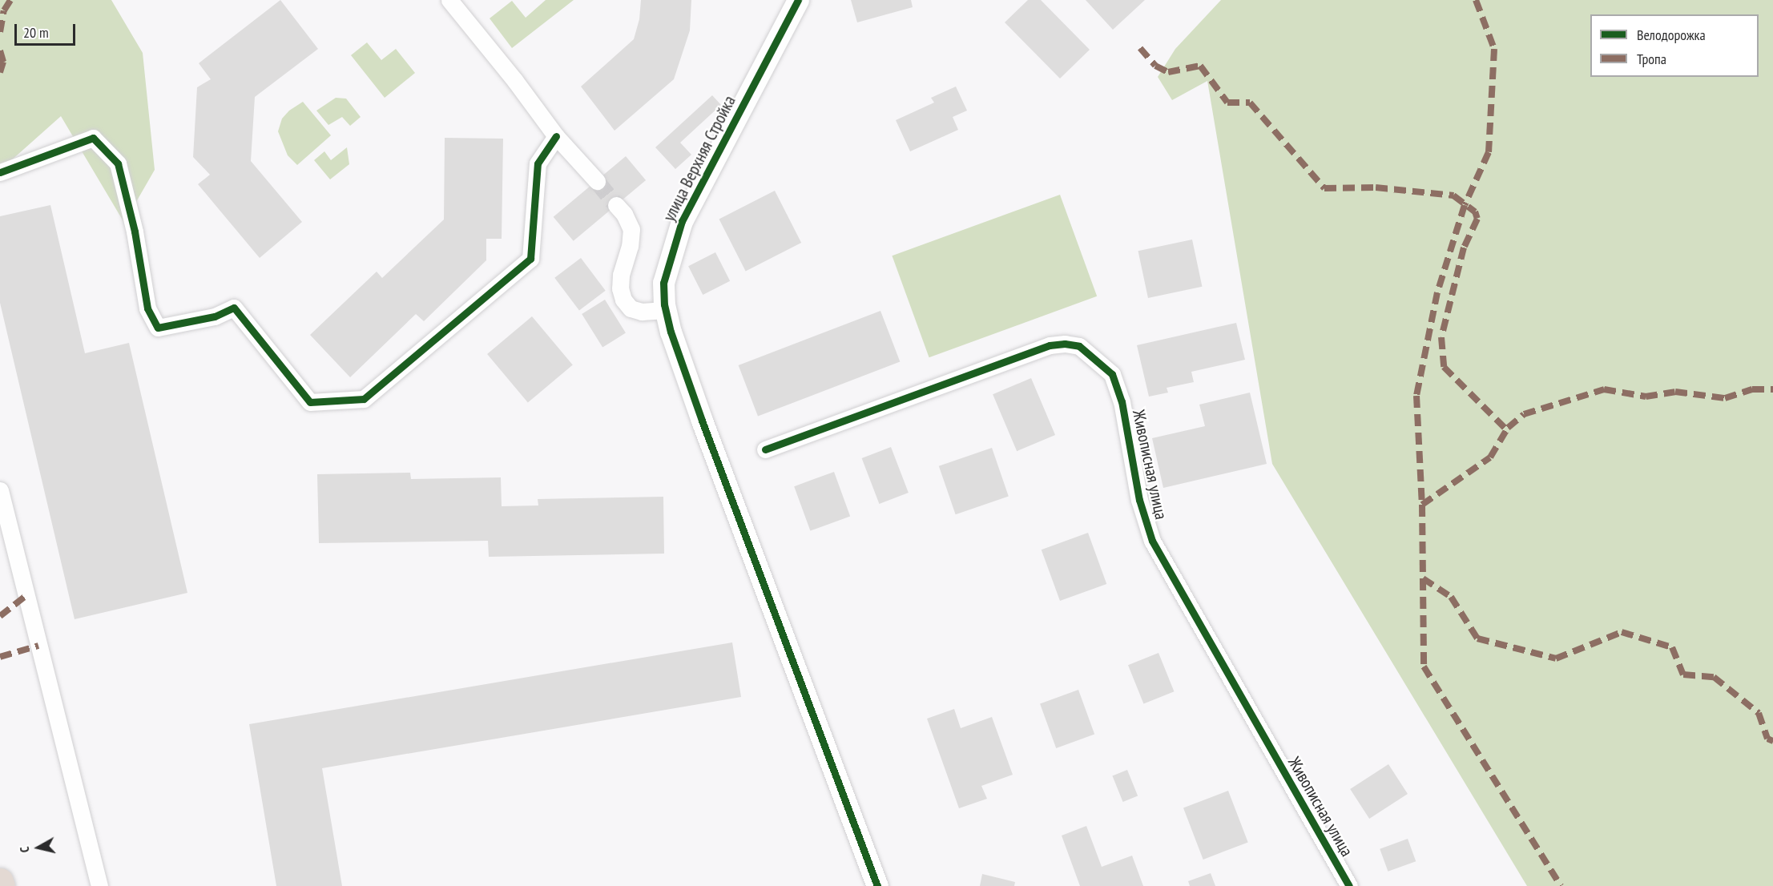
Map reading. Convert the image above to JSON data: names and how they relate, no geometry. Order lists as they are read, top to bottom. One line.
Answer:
{"streets":{"street":["улица Верхняя Стройка","Живописная улица"]},"legend":["Велодорожка","Тропа"],"scale_bar":"20 m","north":"left"}
